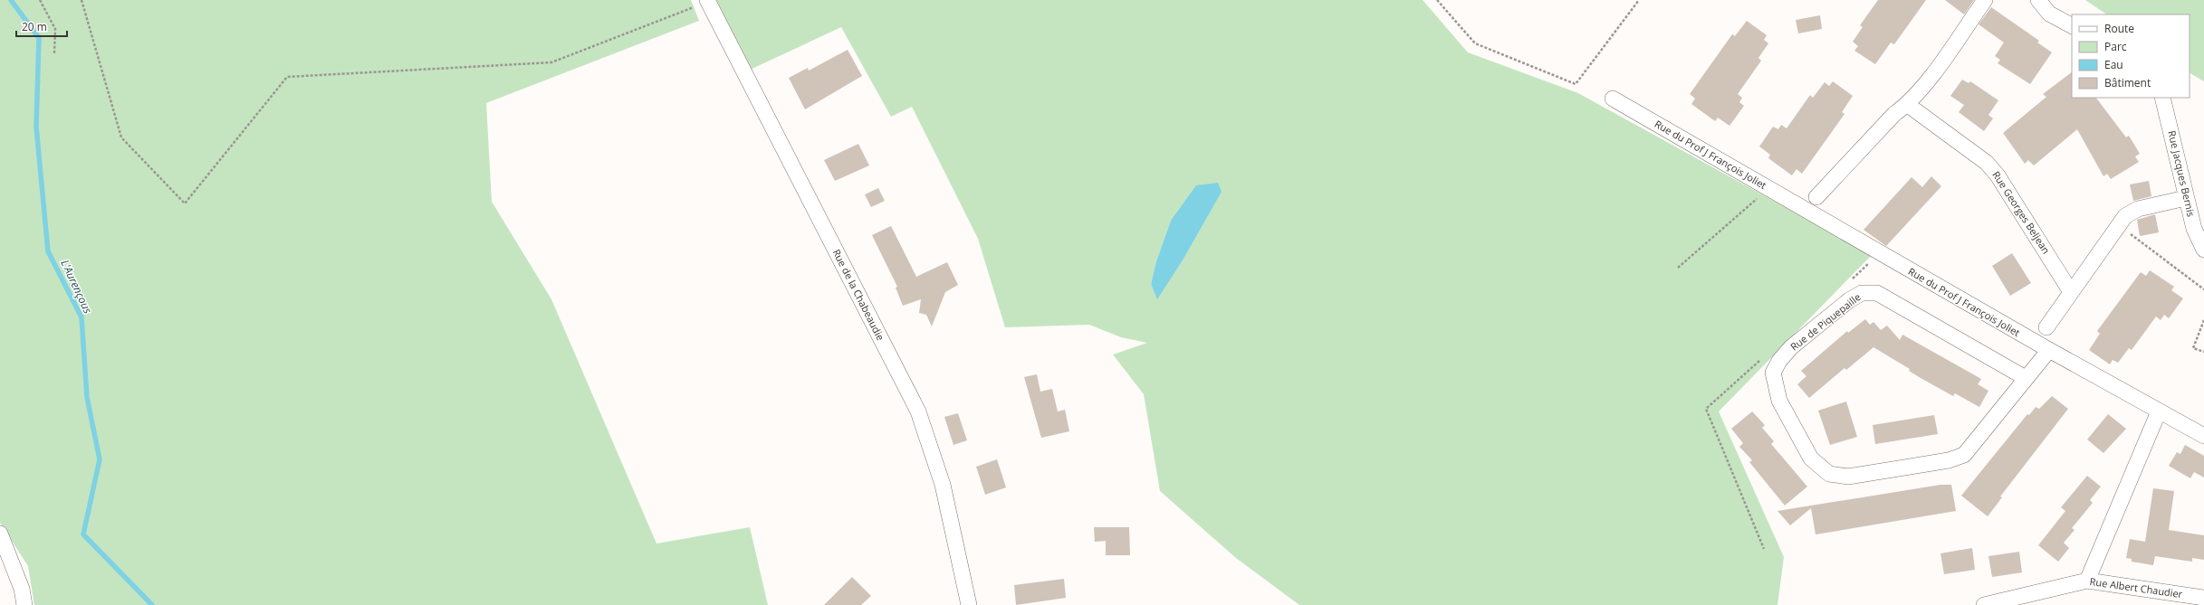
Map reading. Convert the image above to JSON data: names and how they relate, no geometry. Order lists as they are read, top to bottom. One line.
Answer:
{"streets":{"street":["Rue du Prof J François Joliet","Rue Jacques Bernis","Rue Georges Beljean","Rue de la Chabeaudie","Rue de Piquepaille","Rue Albert Chaudier"]},"crossings":[["Rue du Prof J François Joliet","Rue de Piquepaille"]],"water":["L'Aurençous"],"legend":["Route","Parc","Eau","Bâtiment"],"scale_bar":"20 m"}
